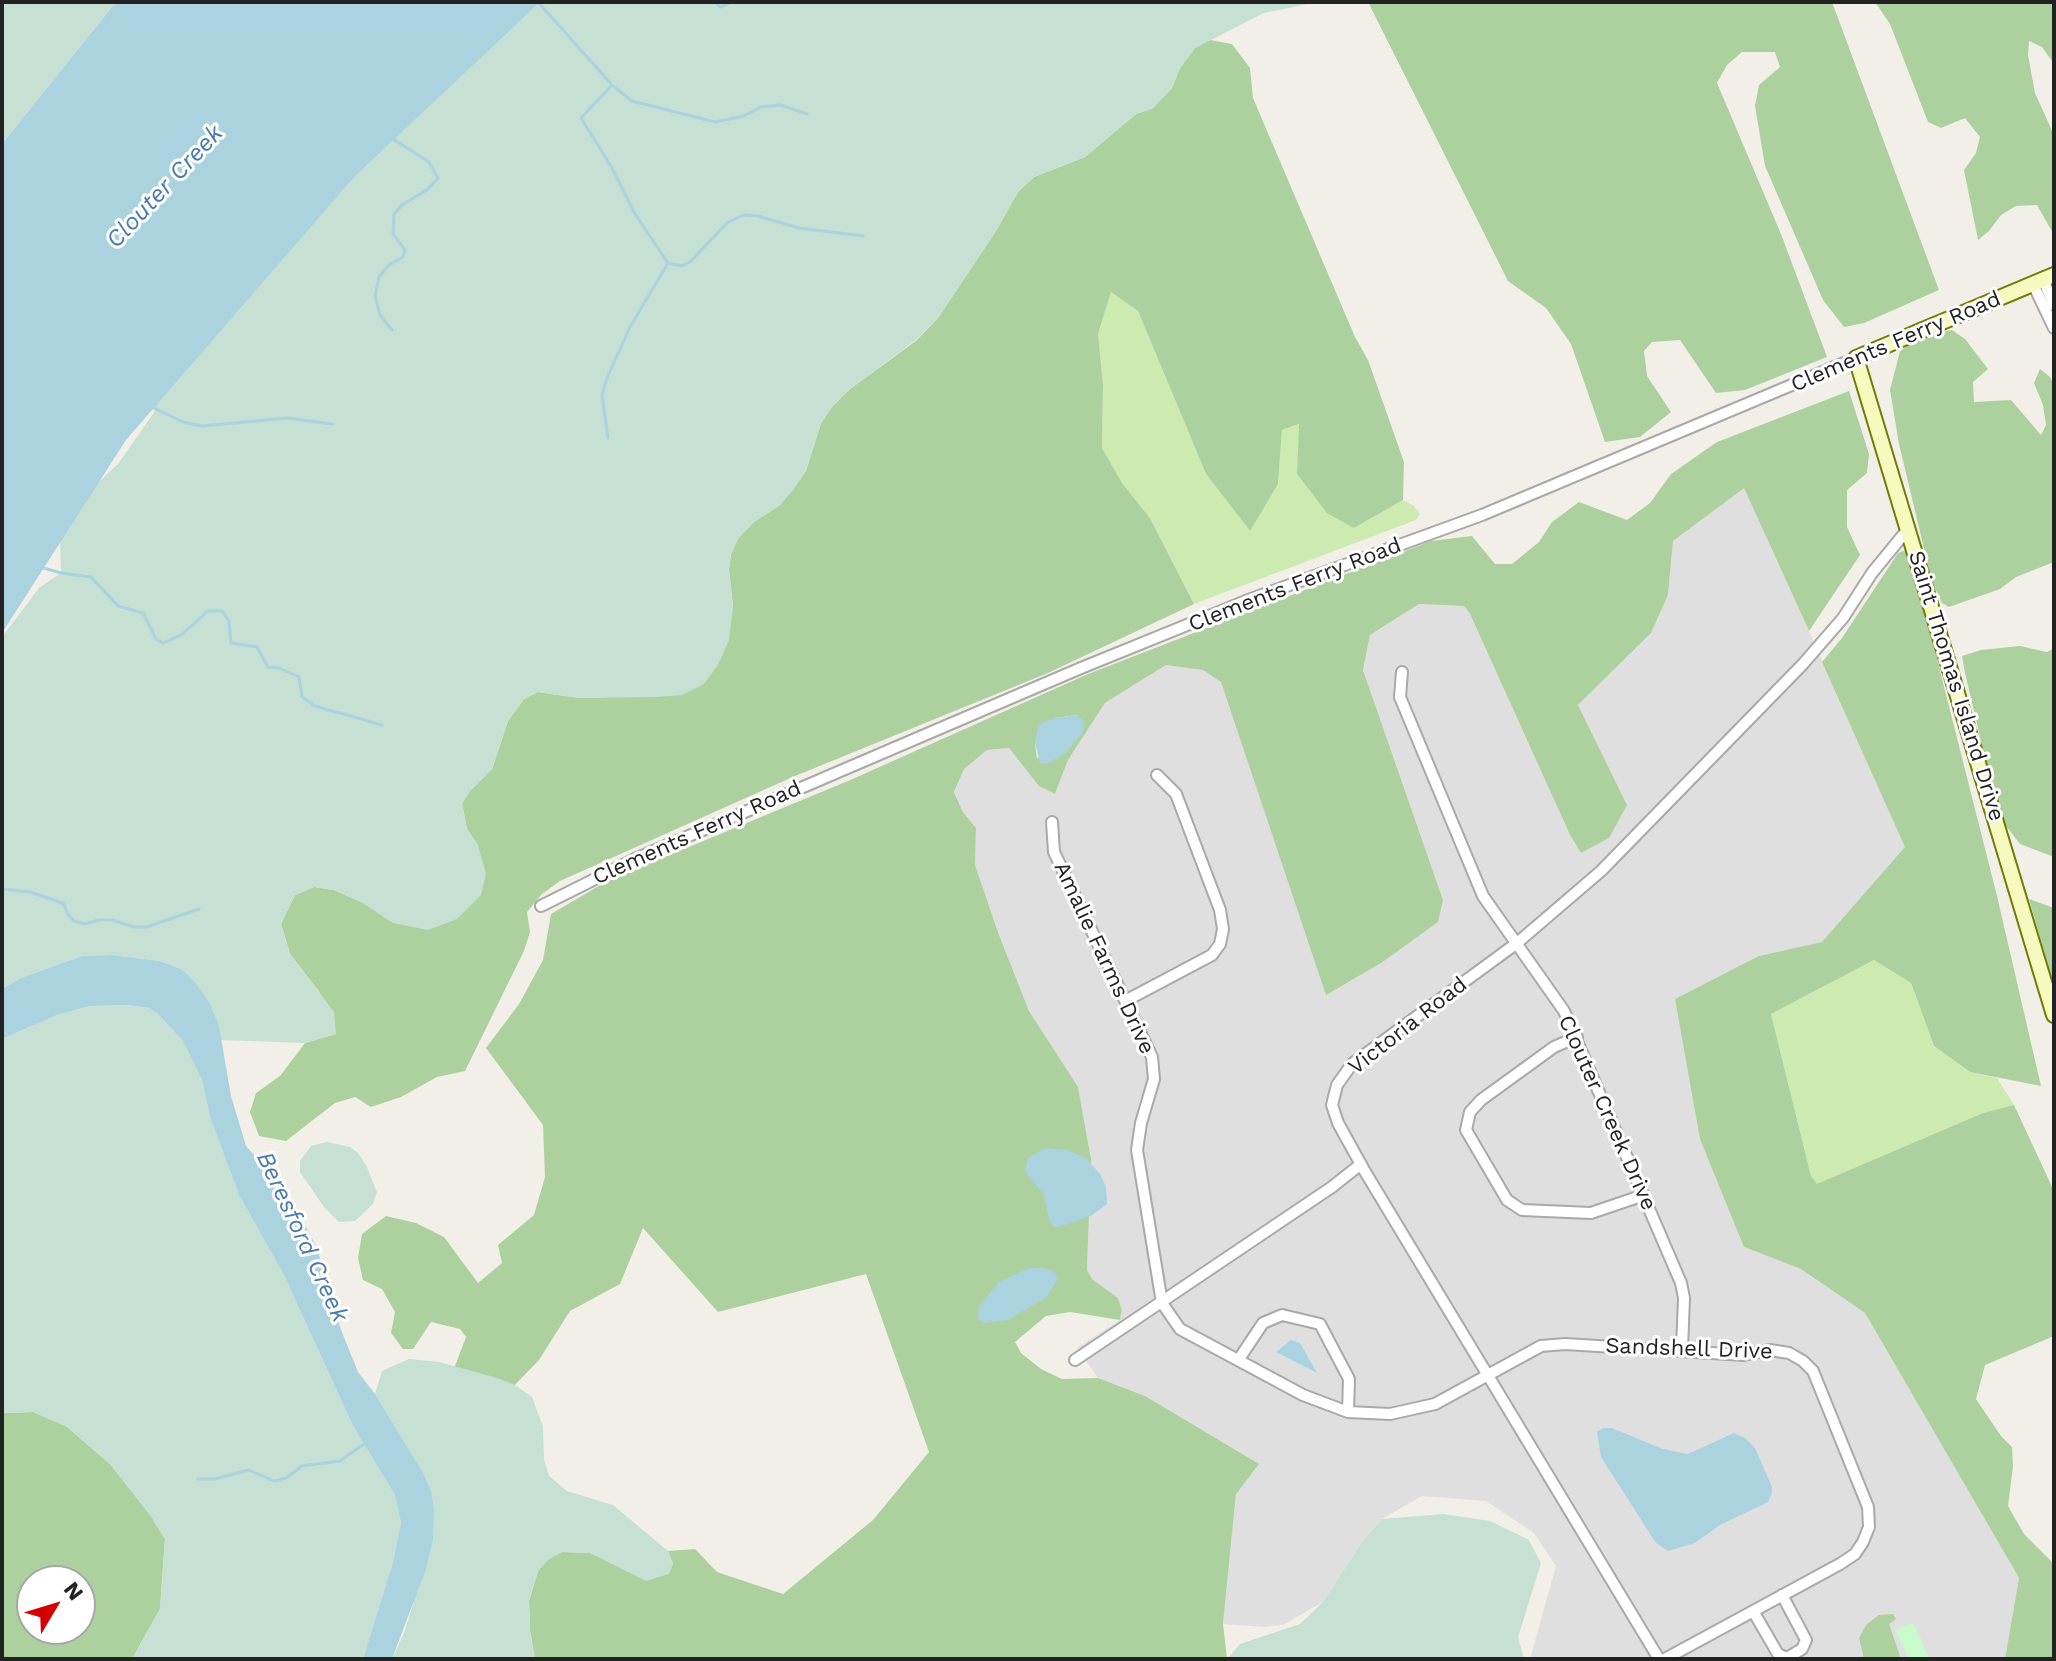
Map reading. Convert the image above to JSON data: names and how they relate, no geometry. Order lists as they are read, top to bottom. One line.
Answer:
{"streets":{"main road":["Clements Ferry Road","Saint Thomas Island Drive"],"street":["Amalie Farms Drive","Victoria Road","Clouter Creek Drive","Sandshell Drive"]},"crossings":[["Clements Ferry Road","Saint Thomas Island Drive"],["Saint Thomas Island Drive","Victoria Road"],["Victoria Road","Clouter Creek Drive"],["Victoria Road","Sandshell Drive"],["Clouter Creek Drive","Sandshell Drive"]],"water":["Clouter Creek","Beresford Creek"],"north":"top right"}
